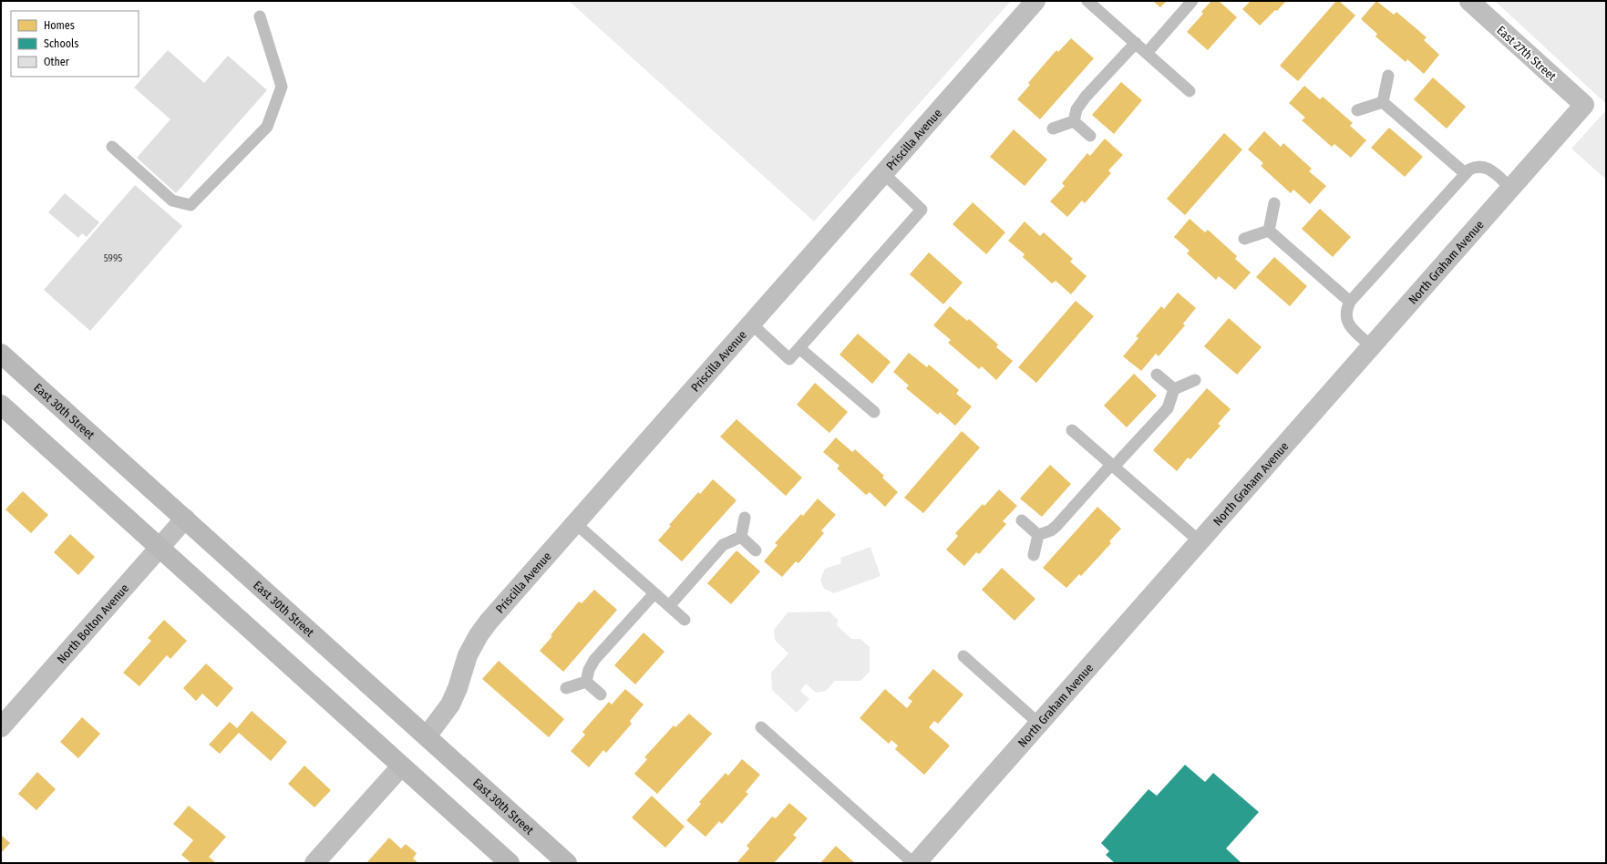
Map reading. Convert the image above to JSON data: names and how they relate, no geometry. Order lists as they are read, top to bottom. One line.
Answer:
{"streets":{"main road":["East 30th Street"],"street":["East 27th Street","Priscilla Avenue","North Graham Avenue","North Bolton Avenue"]},"crossings":[["East 27th Street","North Graham Avenue"],["Priscilla Avenue","East 30th Street"],["East 30th Street","North Bolton Avenue"]],"house_numbers":["5995"],"legend":["Homes","Schools","Other"]}
